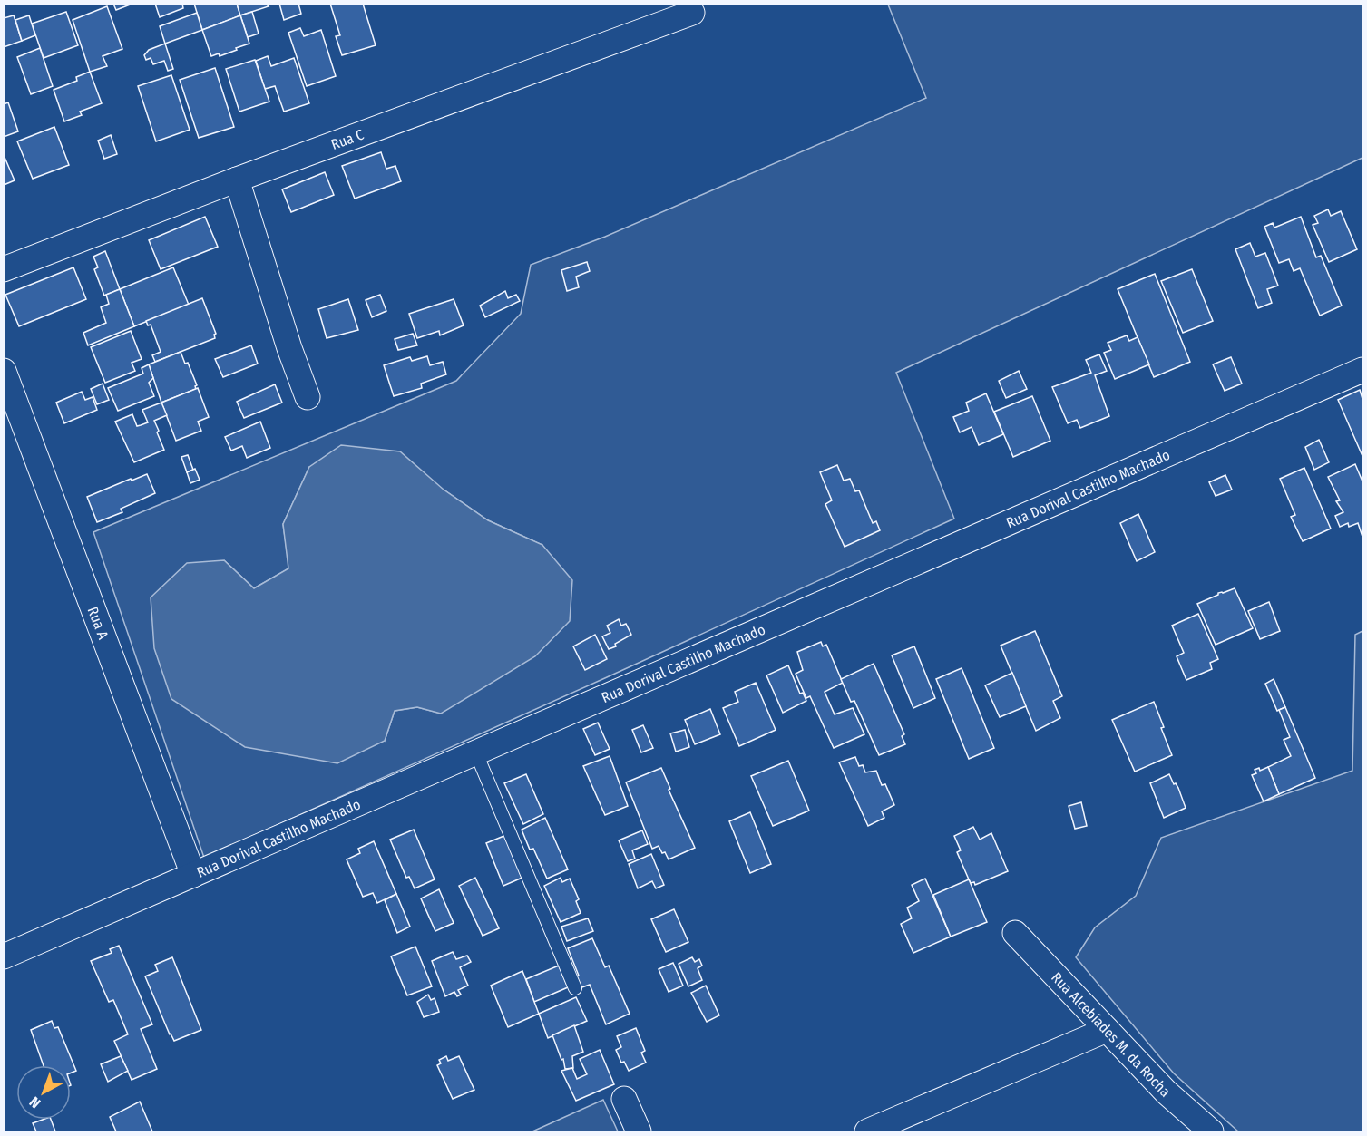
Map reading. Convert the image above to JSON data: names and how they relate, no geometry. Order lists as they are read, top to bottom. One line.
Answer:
{"streets":{"street":["Rua C","Rua Dorival Castilho Machado","Rua A","Rua Alcebíades M. da Rocha"]},"crossings":[["Rua Dorival Castilho Machado","Rua A"]],"north":"bottom left"}
